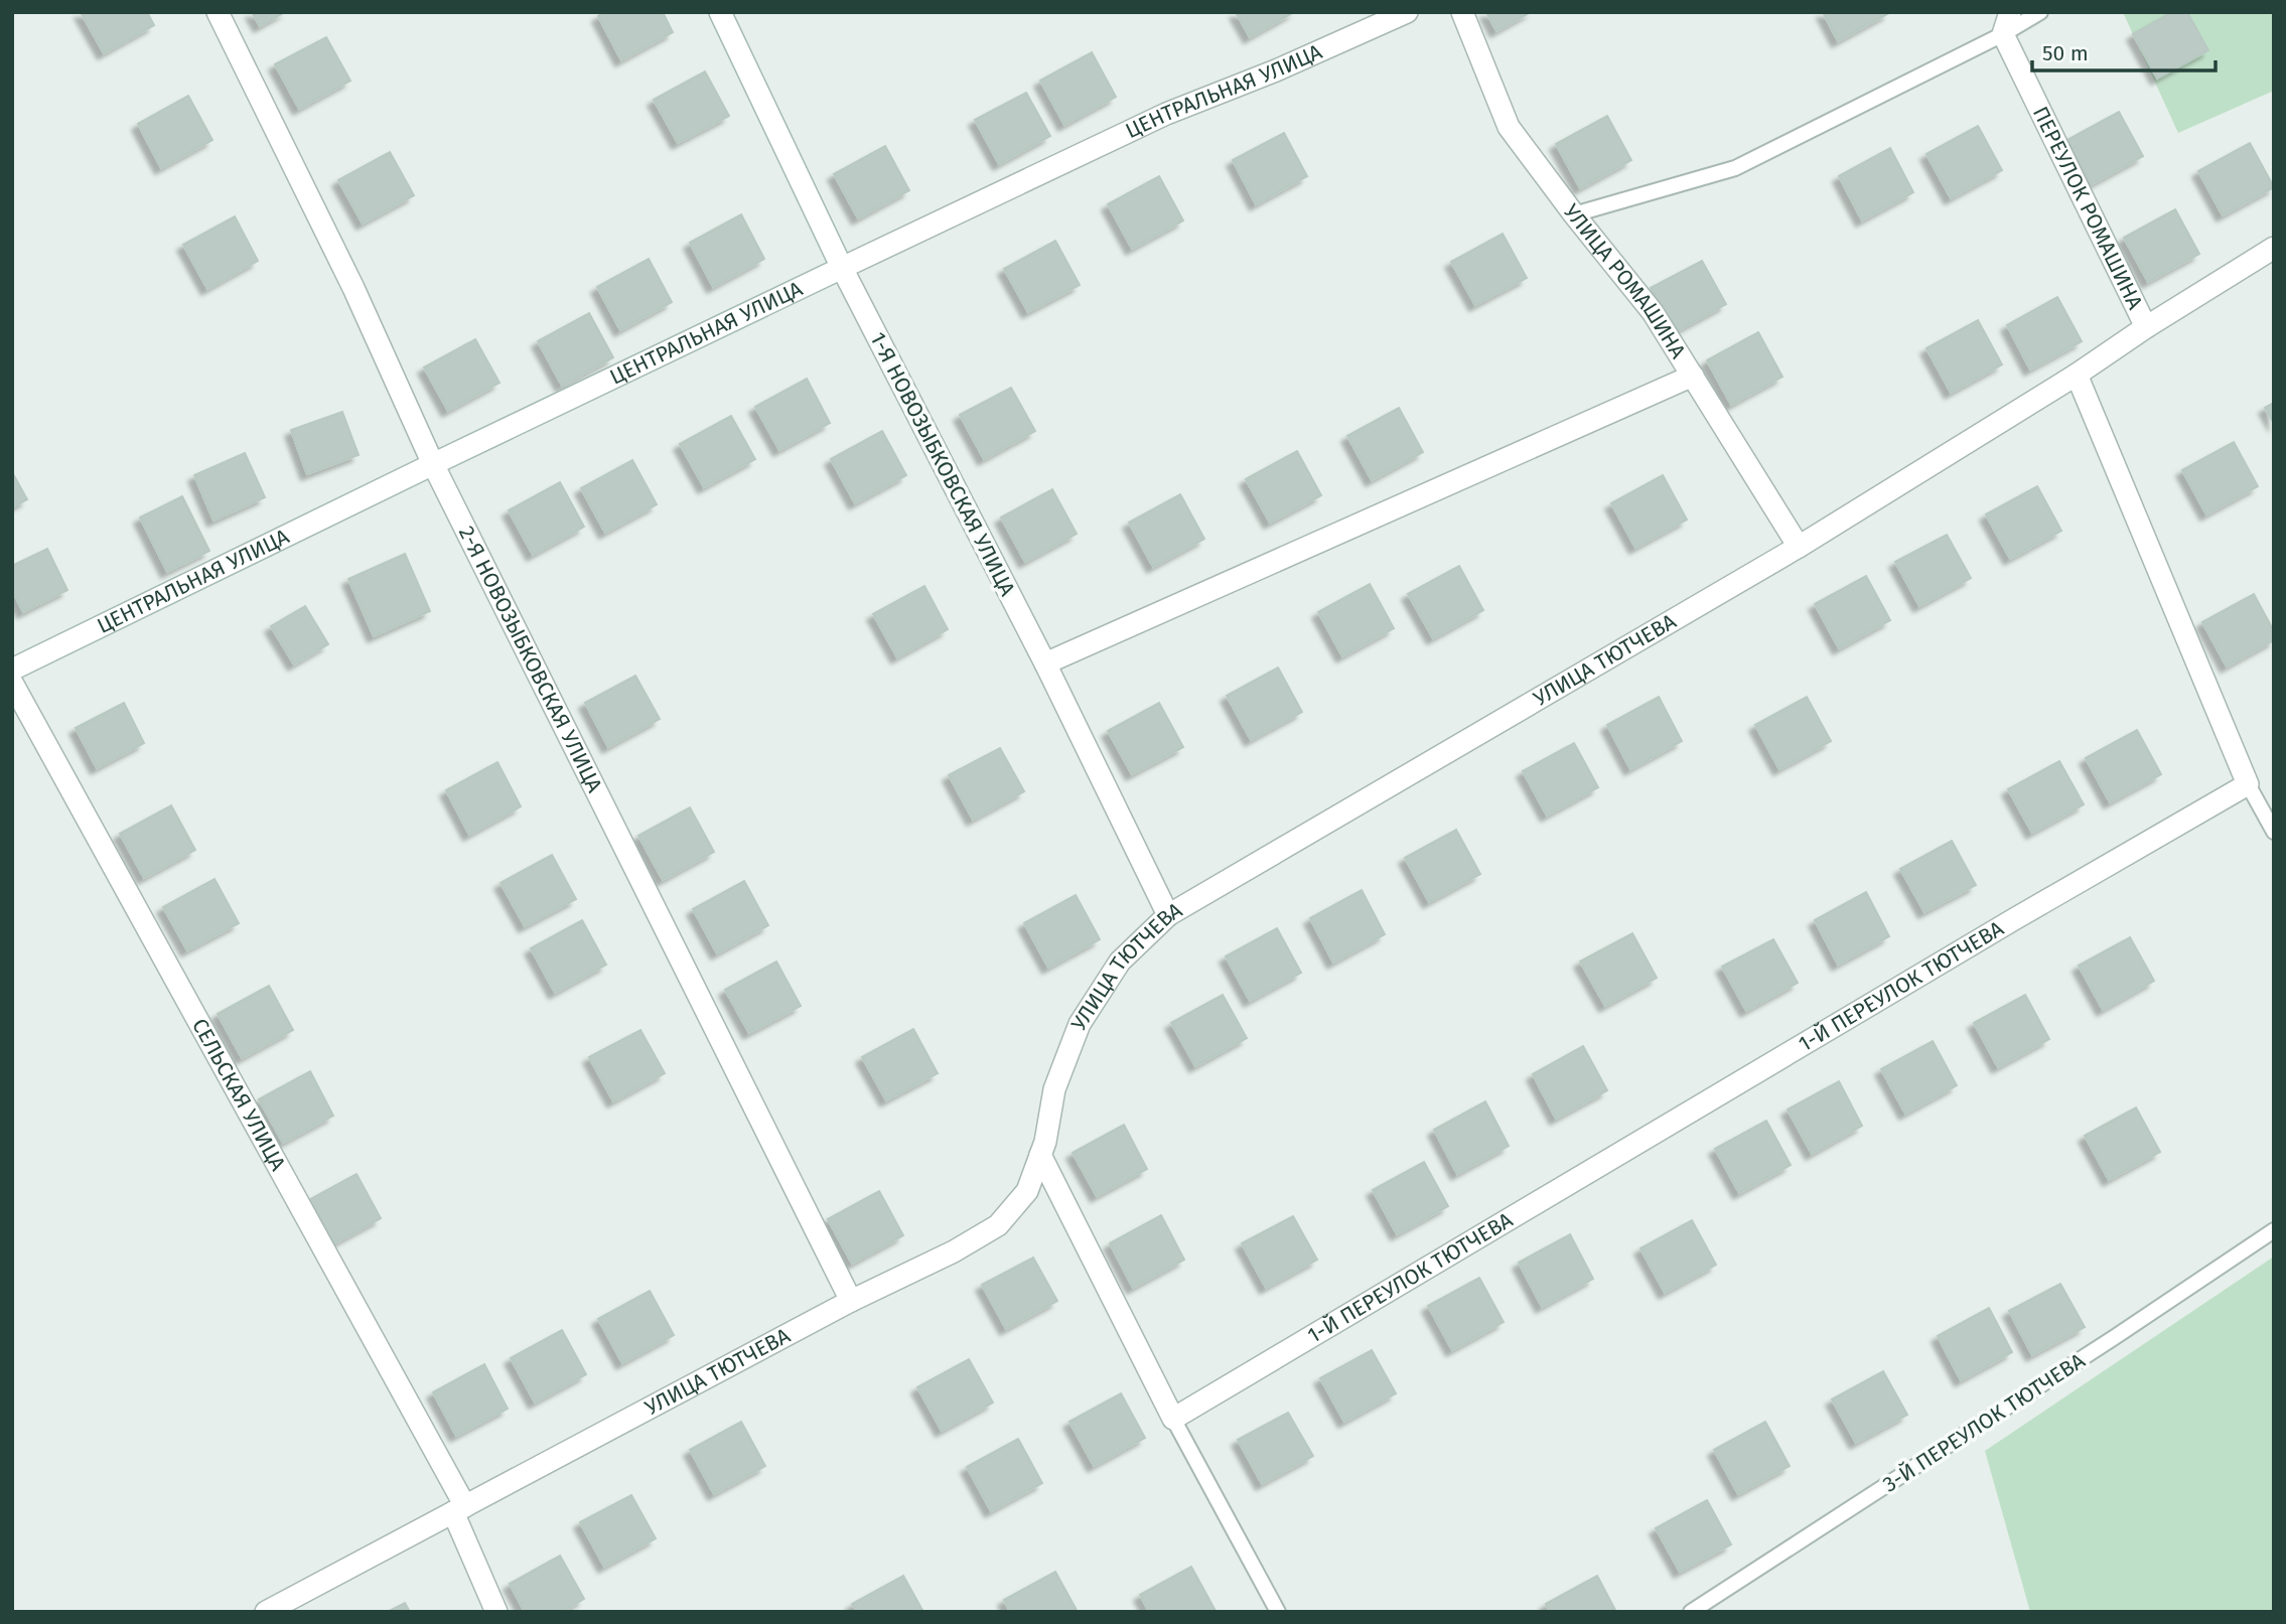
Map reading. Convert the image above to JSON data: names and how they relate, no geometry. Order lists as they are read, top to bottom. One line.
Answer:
{"streets":{"street":["ЦЕНТРАЛЬНАЯ УЛИЦА","ПЕРЕУЛОК РОМАШИНА","УЛИЦА РОМАШИНА","1-Я НОВОЗЫБКОВСКАЯ УЛИЦА","2-Я НОВОЗЫБКОВСКАЯ УЛИЦА","УЛИЦА ТЮТЧЕВА","1-Й ПЕРЕУЛОК ТЮТЧЕВА","СЕЛЬСКАЯ УЛИЦА"],"lane":["3-Й ПЕРЕУЛОК ТЮТЧЕВА"]},"crossings":[["ЦЕНТРАЛЬНАЯ УЛИЦА","1-Я НОВОЗЫБКОВСКАЯ УЛИЦА"],["ЦЕНТРАЛЬНАЯ УЛИЦА","2-Я НОВОЗЫБКОВСКАЯ УЛИЦА"],["ПЕРЕУЛОК РОМАШИНА","УЛИЦА ТЮТЧЕВА"],["УЛИЦА РОМАШИНА","УЛИЦА ТЮТЧЕВА"],["1-Я НОВОЗЫБКОВСКАЯ УЛИЦА","УЛИЦА ТЮТЧЕВА"],["2-Я НОВОЗЫБКОВСКАЯ УЛИЦА","УЛИЦА ТЮТЧЕВА"],["УЛИЦА ТЮТЧЕВА","СЕЛЬСКАЯ УЛИЦА"]],"scale_bar":"50 m"}
